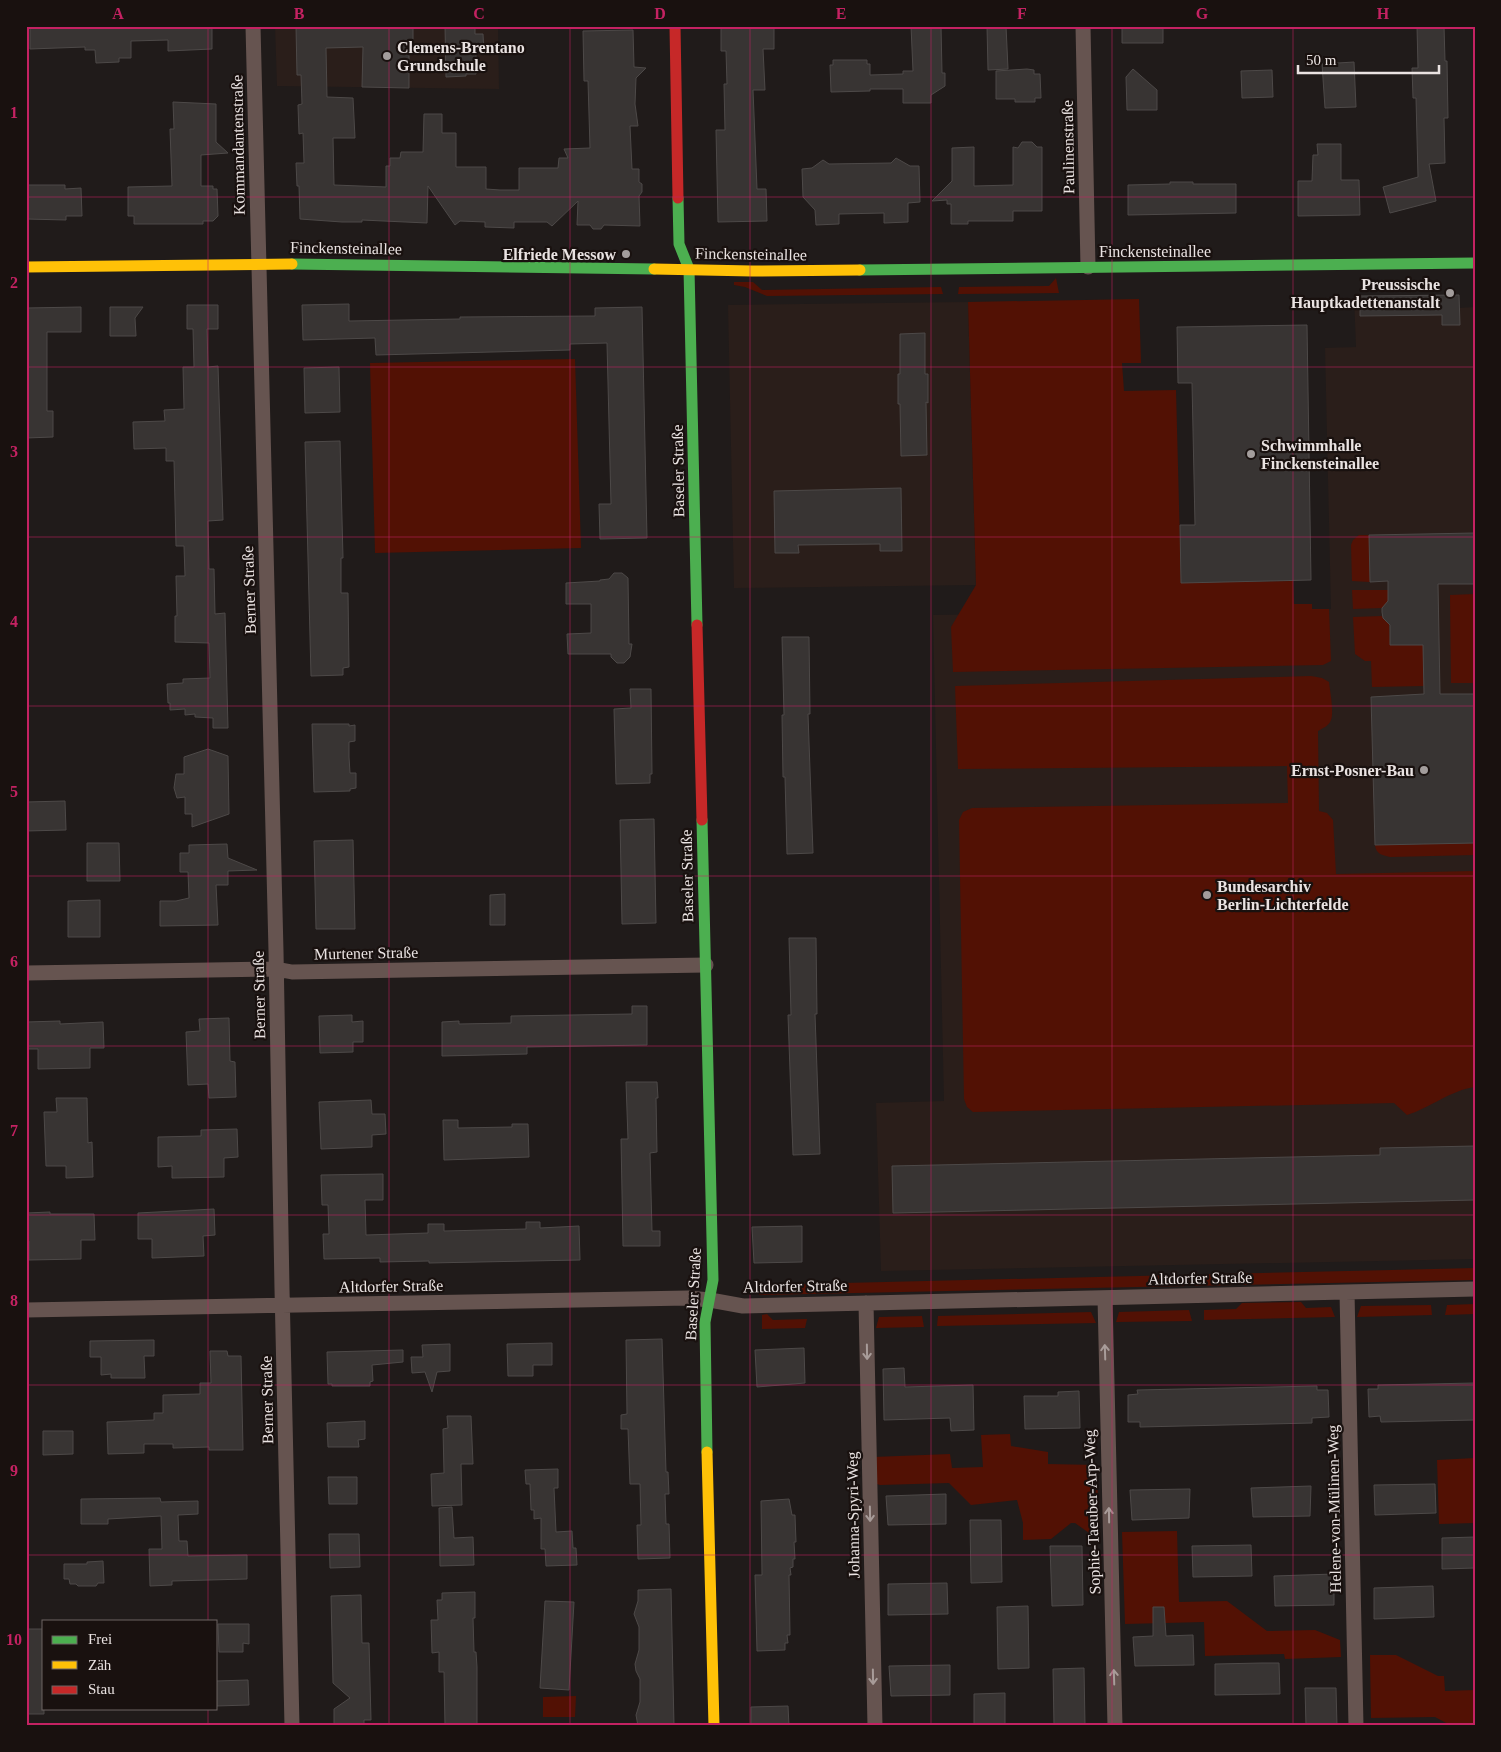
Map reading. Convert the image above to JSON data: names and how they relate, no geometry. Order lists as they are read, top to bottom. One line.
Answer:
{"streets":{"street":["Kommandantenstraße","Paulinenstraße","Finckensteinallee","Baseler Straße","Berner Straße","Murtener Straße","Altdorfer Straße","Helene-von-Mülinen-Weg","Sophie-Taeuber-Arp-Weg","Johanna-Spyri-Weg"]},"crossings":[["Kommandantenstraße","Finckensteinallee"],["Kommandantenstraße","Berner Straße"],["Paulinenstraße","Finckensteinallee"],["Finckensteinallee","Baseler Straße"],["Finckensteinallee","Berner Straße"],["Baseler Straße","Murtener Straße"],["Baseler Straße","Altdorfer Straße"],["Berner Straße","Murtener Straße"],["Berner Straße","Altdorfer Straße"],["Altdorfer Straße","Helene-von-Mülinen-Weg"],["Altdorfer Straße","Sophie-Taeuber-Arp-Weg"],["Altdorfer Straße","Johanna-Spyri-Weg"]],"one_way":["Sophie-Taeuber-Arp-Weg","Johanna-Spyri-Weg"],"places":["Clemens-Brentano Grundschule","Elfriede Messow","Preussische Hauptkadettenanstalt","Schwimmhalle Finckensteinallee","Ernst-Posner-Bau","Bundesarchiv Berlin-Lichterfelde"],"legend":["Frei","Zäh","Stau"],"scale_bar":"50 m","grid":{"columns":["A","B","C","D","E","F","G","H"],"rows":["1","2","3","4","5","6","7","8","9","10"]}}
